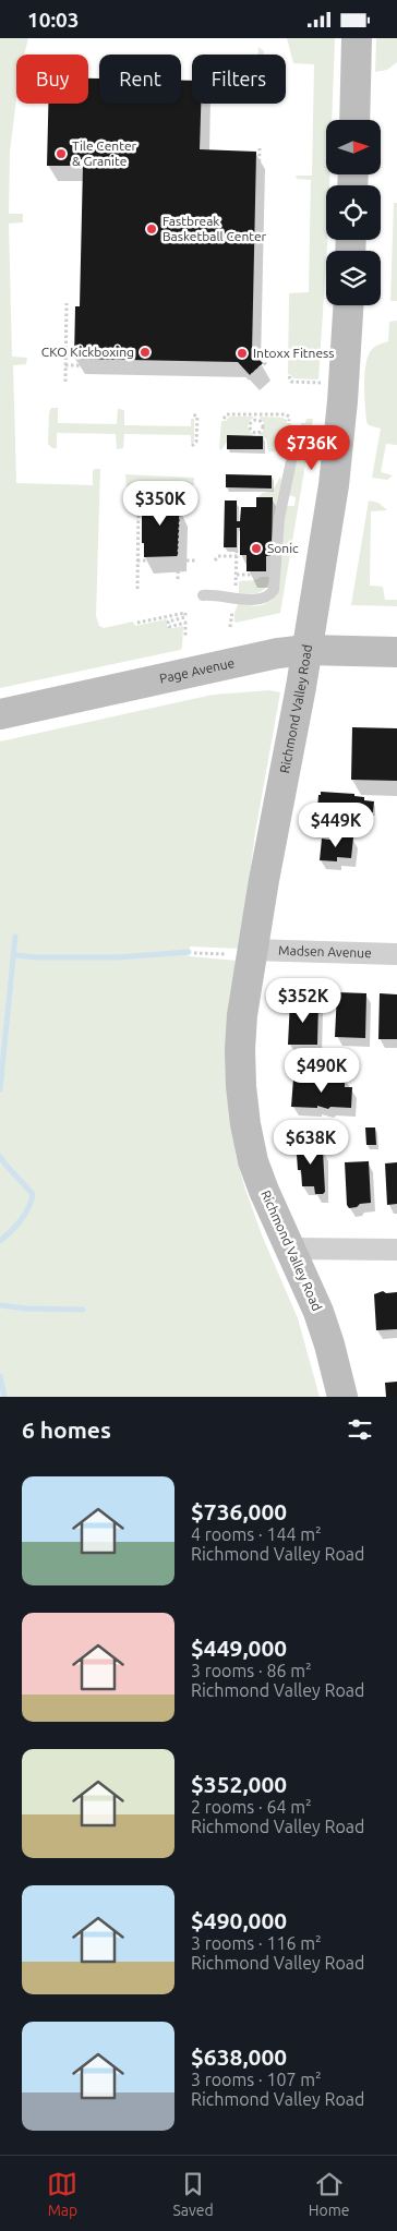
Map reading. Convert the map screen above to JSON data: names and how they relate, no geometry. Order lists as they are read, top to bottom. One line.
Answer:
{"streets":{"street":["Page Avenue","Richmond Valley Road","Madsen Avenue"]},"crossings":[["Page Avenue","Richmond Valley Road"],["Richmond Valley Road","Madsen Avenue"]],"places":["Tile Center & Granite","Fastbreak Basketball Center","CKO Kickboxing","Intoxx Fitness","Sonic"],"north":"right","page":{"status":"10:03","chip":["Buy","Rent","Filters"],"price":["$736K","$350K","$449K","$352K","$490K","$638K"],"heading":"6 homes","list":[{"name":"$736,000","note":"4 rooms · 144 m² · Richmond Valley Road"},{"name":"$449,000","note":"3 rooms · 86 m² · Richmond Valley Road"},{"name":"$352,000","note":"2 rooms · 64 m² · Richmond Valley Road"},{"name":"$490,000","note":"3 rooms · 116 m² · Richmond Valley Road"},{"name":"$638,000","note":"3 rooms · 107 m² · Richmond Valley Road"}],"tabs":["Map","Saved","Home"]}}
